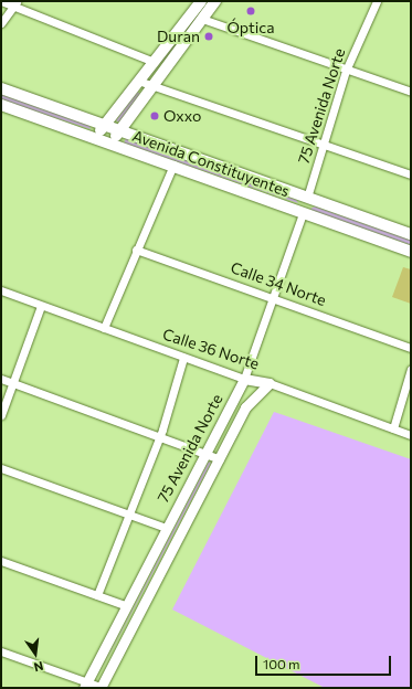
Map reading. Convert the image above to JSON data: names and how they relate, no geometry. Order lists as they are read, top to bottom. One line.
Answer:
{"streets":{"main road":["Avenida Constituyentes"],"street":["75 Avenida Norte","Calle 34 Norte","Calle 36 Norte"]},"crossings":[["75 Avenida Norte","Avenida Constituyentes"],["75 Avenida Norte","Calle 34 Norte"],["75 Avenida Norte","Calle 36 Norte"]],"places":["Óptica","Duran","Oxxo"],"scale_bar":"100 m","north":"bottom"}
